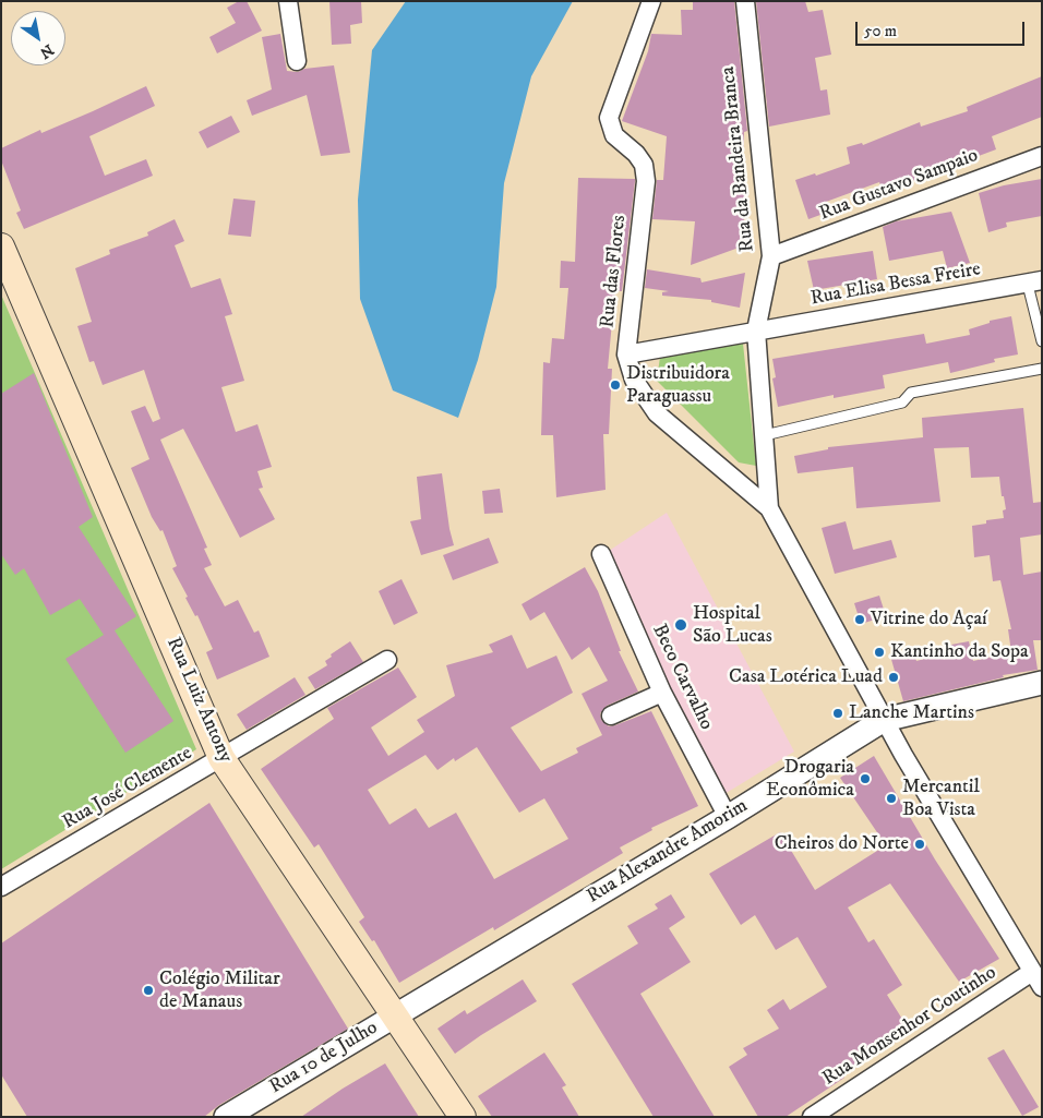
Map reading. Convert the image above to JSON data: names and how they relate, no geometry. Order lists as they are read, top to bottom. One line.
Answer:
{"streets":{"main road":["Rua Luiz Antony"],"street":["Rua da Bandeira Branca","Rua Gustavo Sampaio","Rua das Flores","Rua Elisa Bessa Freire","Beco Carvalho","Rua José Clemente","Rua Alexandre Amorim","Rua Monsenhor Coutinho","Rua 10 de Julho"]},"crossings":[["Rua da Bandeira Branca","Rua Gustavo Sampaio"],["Rua da Bandeira Branca","Rua das Flores"],["Rua da Bandeira Branca","Rua Elisa Bessa Freire"],["Rua das Flores","Rua Elisa Bessa Freire"],["Beco Carvalho","Rua Alexandre Amorim"],["Rua Luiz Antony","Rua José Clemente"],["Rua Luiz Antony","Rua Alexandre Amorim"],["Rua Luiz Antony","Rua 10 de Julho"],["Rua Alexandre Amorim","Rua 10 de Julho"]],"places":["Distribuidora Paraguassu","Vitrine do Açaí","Hospital São Lucas","Kantinho da Sopa","Casa Lotérica Luad","Lanche Martins","Drogaria Econômica","Mercantil Boa Vista","Cheiros do Norte","Colégio Militar de Manaus"],"scale_bar":"50 m","north":"bottom right"}
